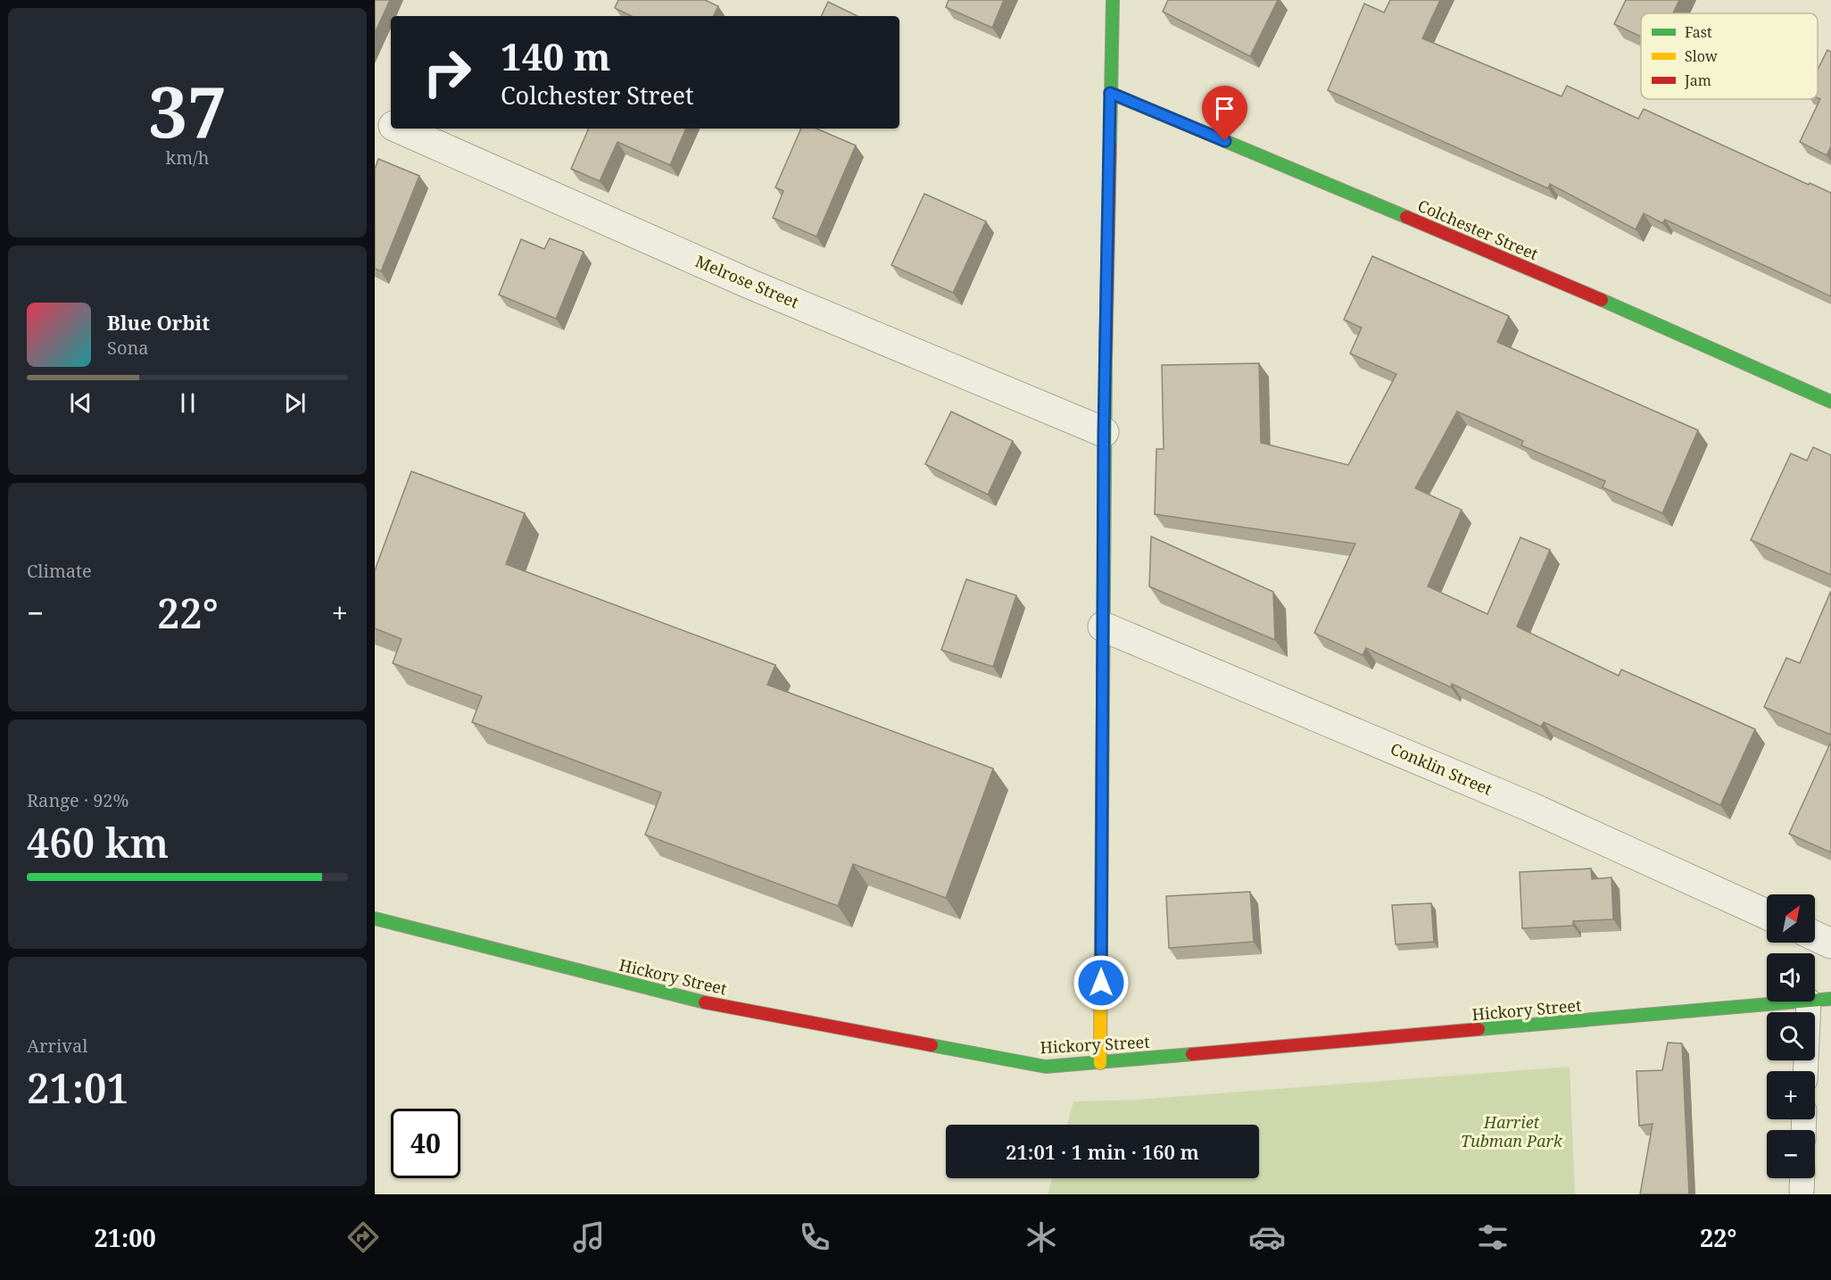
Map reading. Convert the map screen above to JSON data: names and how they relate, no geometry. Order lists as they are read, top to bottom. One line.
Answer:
{"streets":{"street":["Colchester Street","Melrose Street","Conklin Street","Hickory Street"]},"parks":["Harriet Tubman Park"],"legend":["Fast","Slow","Jam"],"north":"top right","page":{"tile":[["37","km/h"],"Climate",["Range · 92%","460 km"],["Arrival","21:01"]],"turn":["140 m","Colchester Street"],"song":["Blue Orbit","Sona"],"heat":["−","22°","+"],"map_buttons":["+","−"],"limit":"40","trip":"21:01 · 1 min · 160 m","tabs":["21:00","22°"]}}
